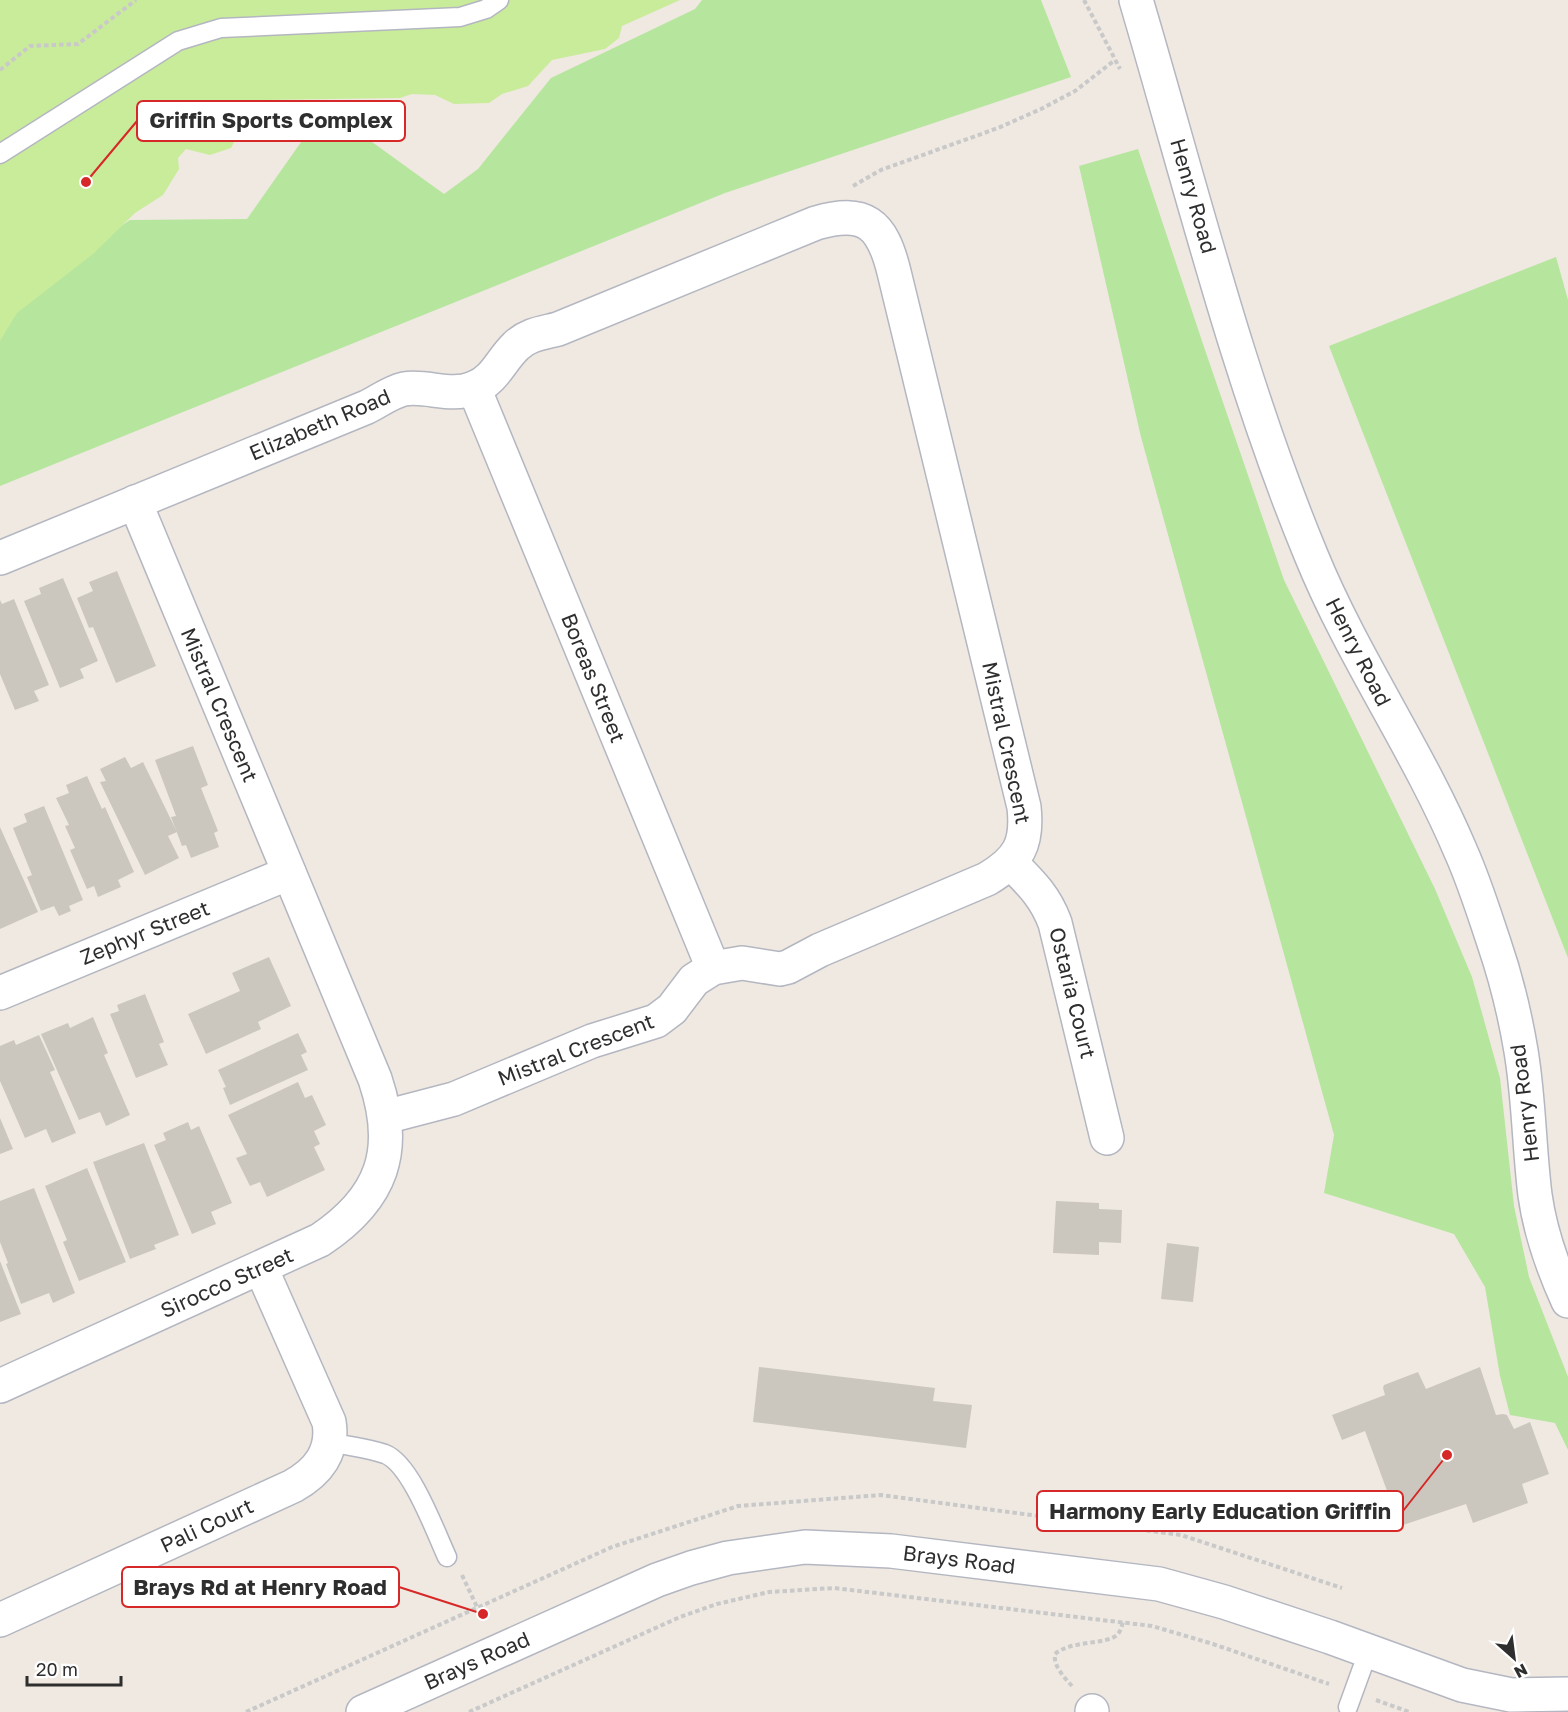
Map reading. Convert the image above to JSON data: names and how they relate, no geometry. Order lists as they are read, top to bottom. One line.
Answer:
{"streets":{"street":["Henry Road","Elizabeth Road","Boreas Street","Mistral Crescent","Zephyr Street","Ostaria Court","Sirocco Street","Pali Court","Brays Road"]},"crossings":[["Elizabeth Road","Boreas Street"],["Elizabeth Road","Mistral Crescent"],["Boreas Street","Mistral Crescent"],["Mistral Crescent","Zephyr Street"],["Mistral Crescent","Ostaria Court"],["Mistral Crescent","Sirocco Street"]],"places":["Griffin Sports Complex","Harmony Early Education Griffin","Brays Rd at Henry Road"],"scale_bar":"20 m","north":"bottom right"}
